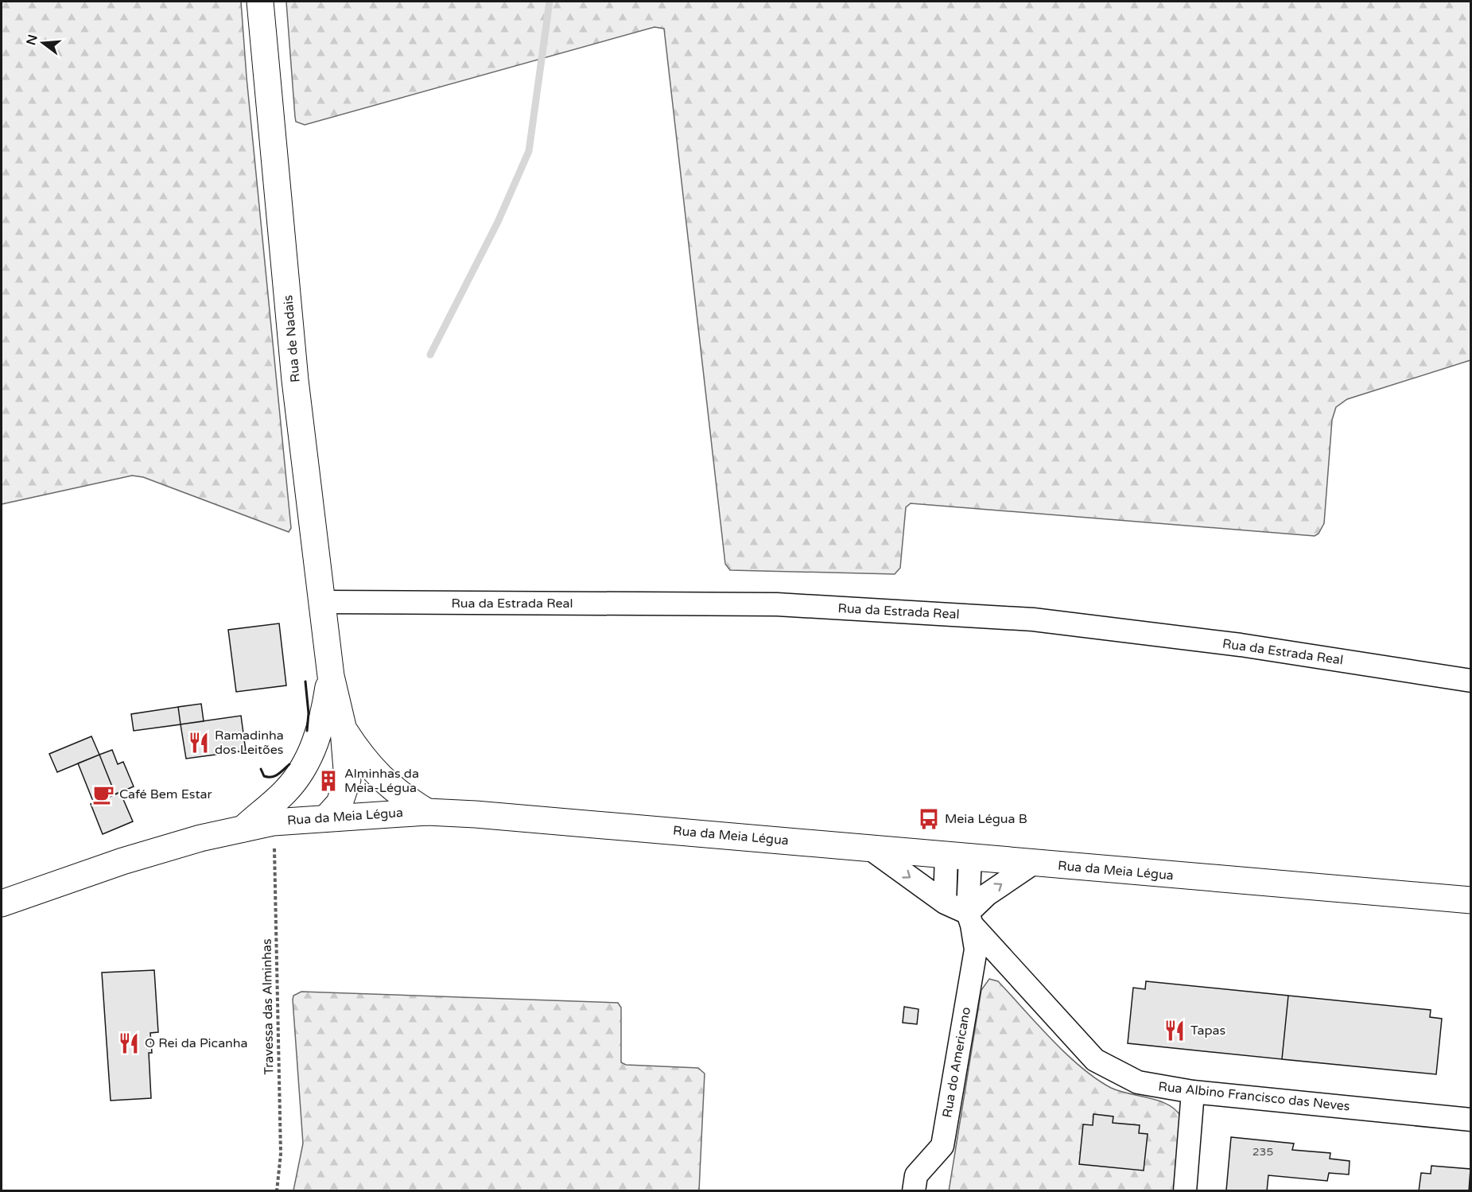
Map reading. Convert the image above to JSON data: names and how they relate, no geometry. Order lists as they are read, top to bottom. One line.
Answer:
{"streets":{"main road":["Rua de Nadais","Rua da Meia Légua"],"street":["Rua da Estrada Real","Rua do Americano","Rua Albino Francisco das Neves"],"path":["Travessa das Alminhas"]},"crossings":[["Rua de Nadais","Rua da Estrada Real"],["Rua de Nadais","Rua da Meia Légua"],["Rua da Meia Légua","Travessa das Alminhas"],["Rua da Meia Légua","Rua Albino Francisco das Neves"],["Rua do Americano","Rua Albino Francisco das Neves"]],"places":{"restaurant":["Ramadinha dos Leitões","Tapas","O Rei da Picanha"],"building":["Alminhas da Meia-Légua"],"cafe":["Café Bem Estar"],"bus stop":["Meia Légua B"]},"house_numbers":["235"],"north":"left"}
